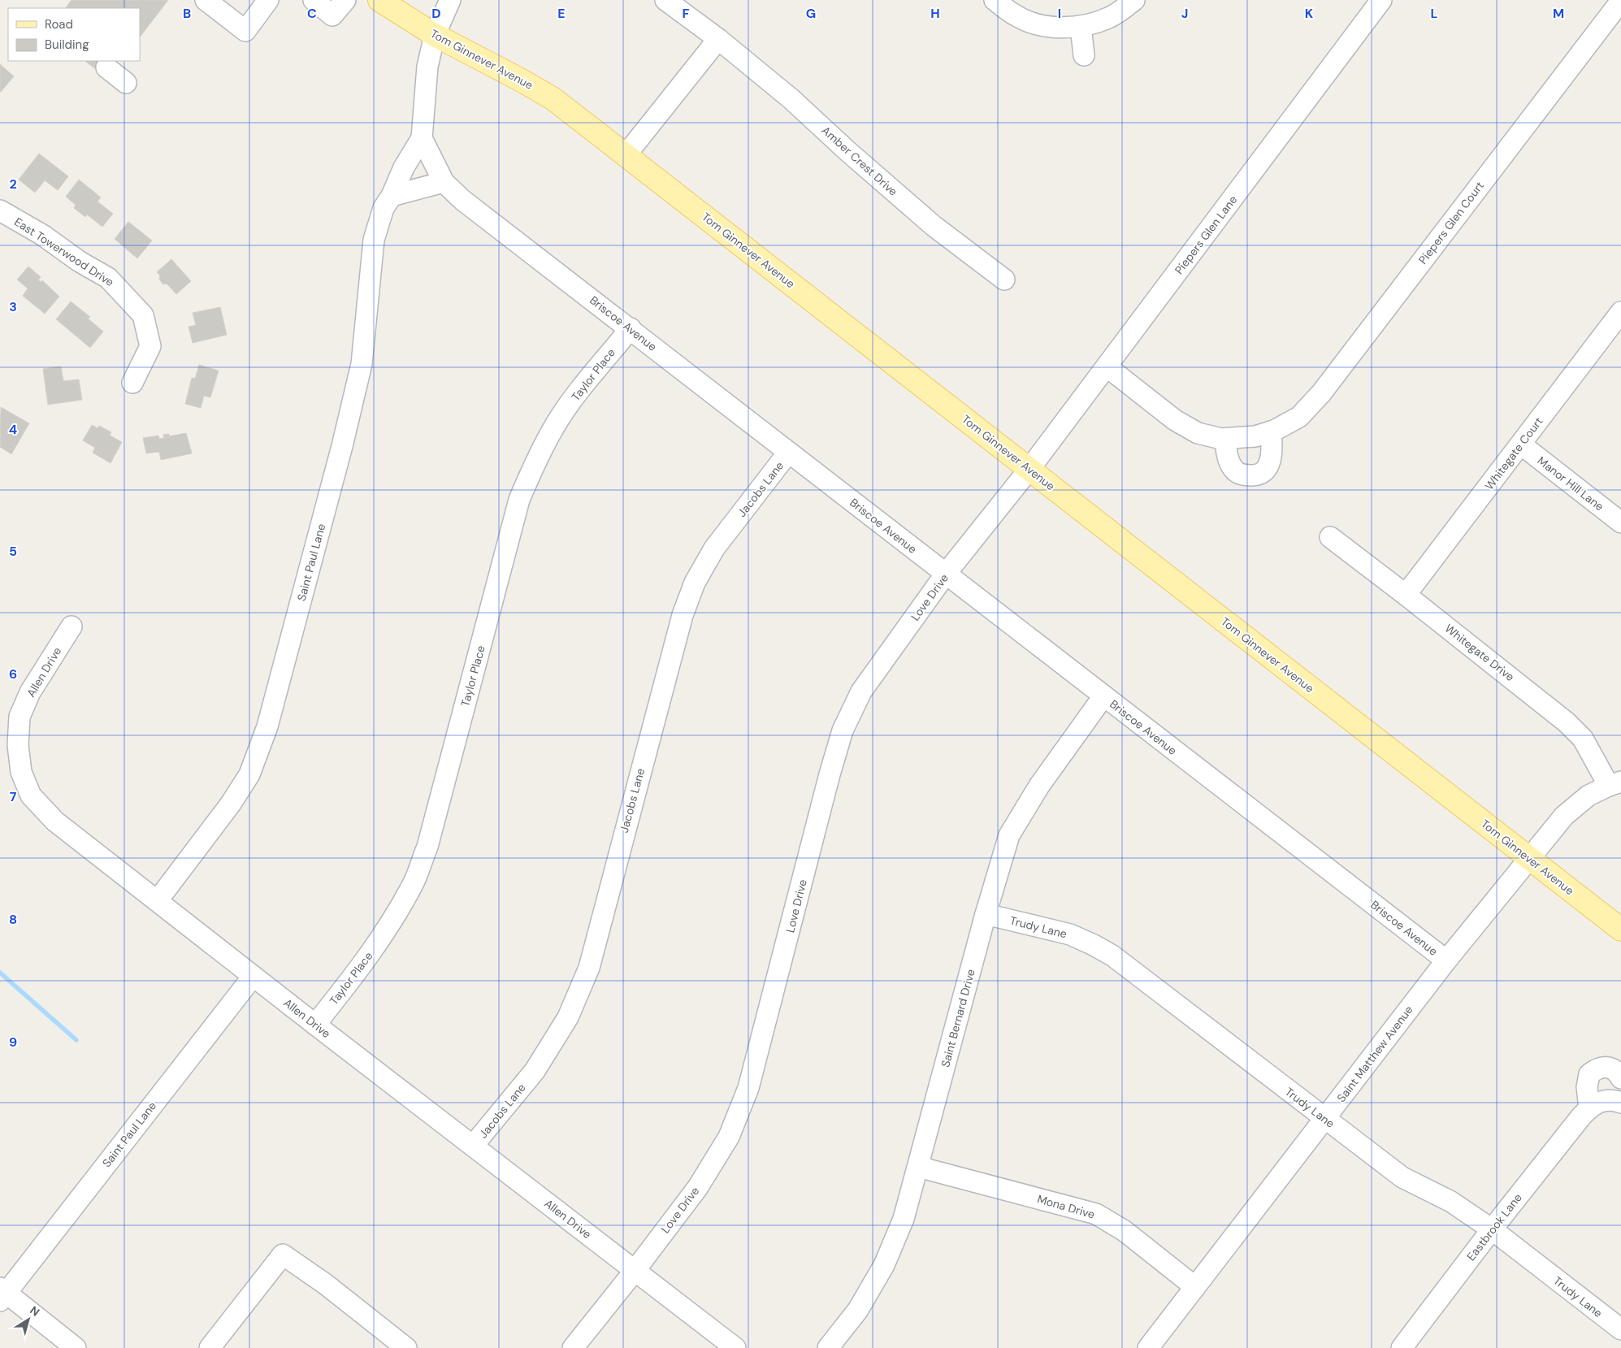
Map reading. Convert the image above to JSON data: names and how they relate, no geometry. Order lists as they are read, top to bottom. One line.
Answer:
{"streets":{"main road":["Tom Ginnever Avenue"],"street":["Amber Crest Drive","Piepers Glen Court","Piepers Glen Lane","East Towerwood Drive","Briscoe Avenue","Taylor Place","Whitegate Court","Manor Hill Lane","Jacobs Lane","Saint Paul Lane","Love Drive","Whitegate Drive","Allen Drive","Trudy Lane","Saint Bernard Drive","Saint Matthew Avenue","Mona Drive","Eastbrook Lane"]},"crossings":[["Tom Ginnever Avenue","Piepers Glen Lane"],["Tom Ginnever Avenue","Love Drive"],["Tom Ginnever Avenue","Saint Matthew Avenue"],["Piepers Glen Court","Piepers Glen Lane"],["Piepers Glen Lane","Love Drive"],["Briscoe Avenue","Taylor Place"],["Briscoe Avenue","Jacobs Lane"],["Briscoe Avenue","Saint Paul Lane"],["Briscoe Avenue","Love Drive"],["Briscoe Avenue","Saint Bernard Drive"],["Briscoe Avenue","Saint Matthew Avenue"],["Taylor Place","Allen Drive"],["Whitegate Court","Manor Hill Lane"],["Whitegate Court","Whitegate Drive"],["Jacobs Lane","Allen Drive"],["Saint Paul Lane","Allen Drive"],["Love Drive","Allen Drive"],["Whitegate Drive","Saint Matthew Avenue"],["Trudy Lane","Saint Bernard Drive"],["Trudy Lane","Saint Matthew Avenue"],["Trudy Lane","Eastbrook Lane"],["Saint Bernard Drive","Mona Drive"],["Saint Matthew Avenue","Mona Drive"]],"legend":["Road","Building"],"north":"top right","grid":{"columns":["B","C","D","E","F","G","H","I","J","K","L","M"],"rows":["2","3","4","5","6","7","8","9"]}}
